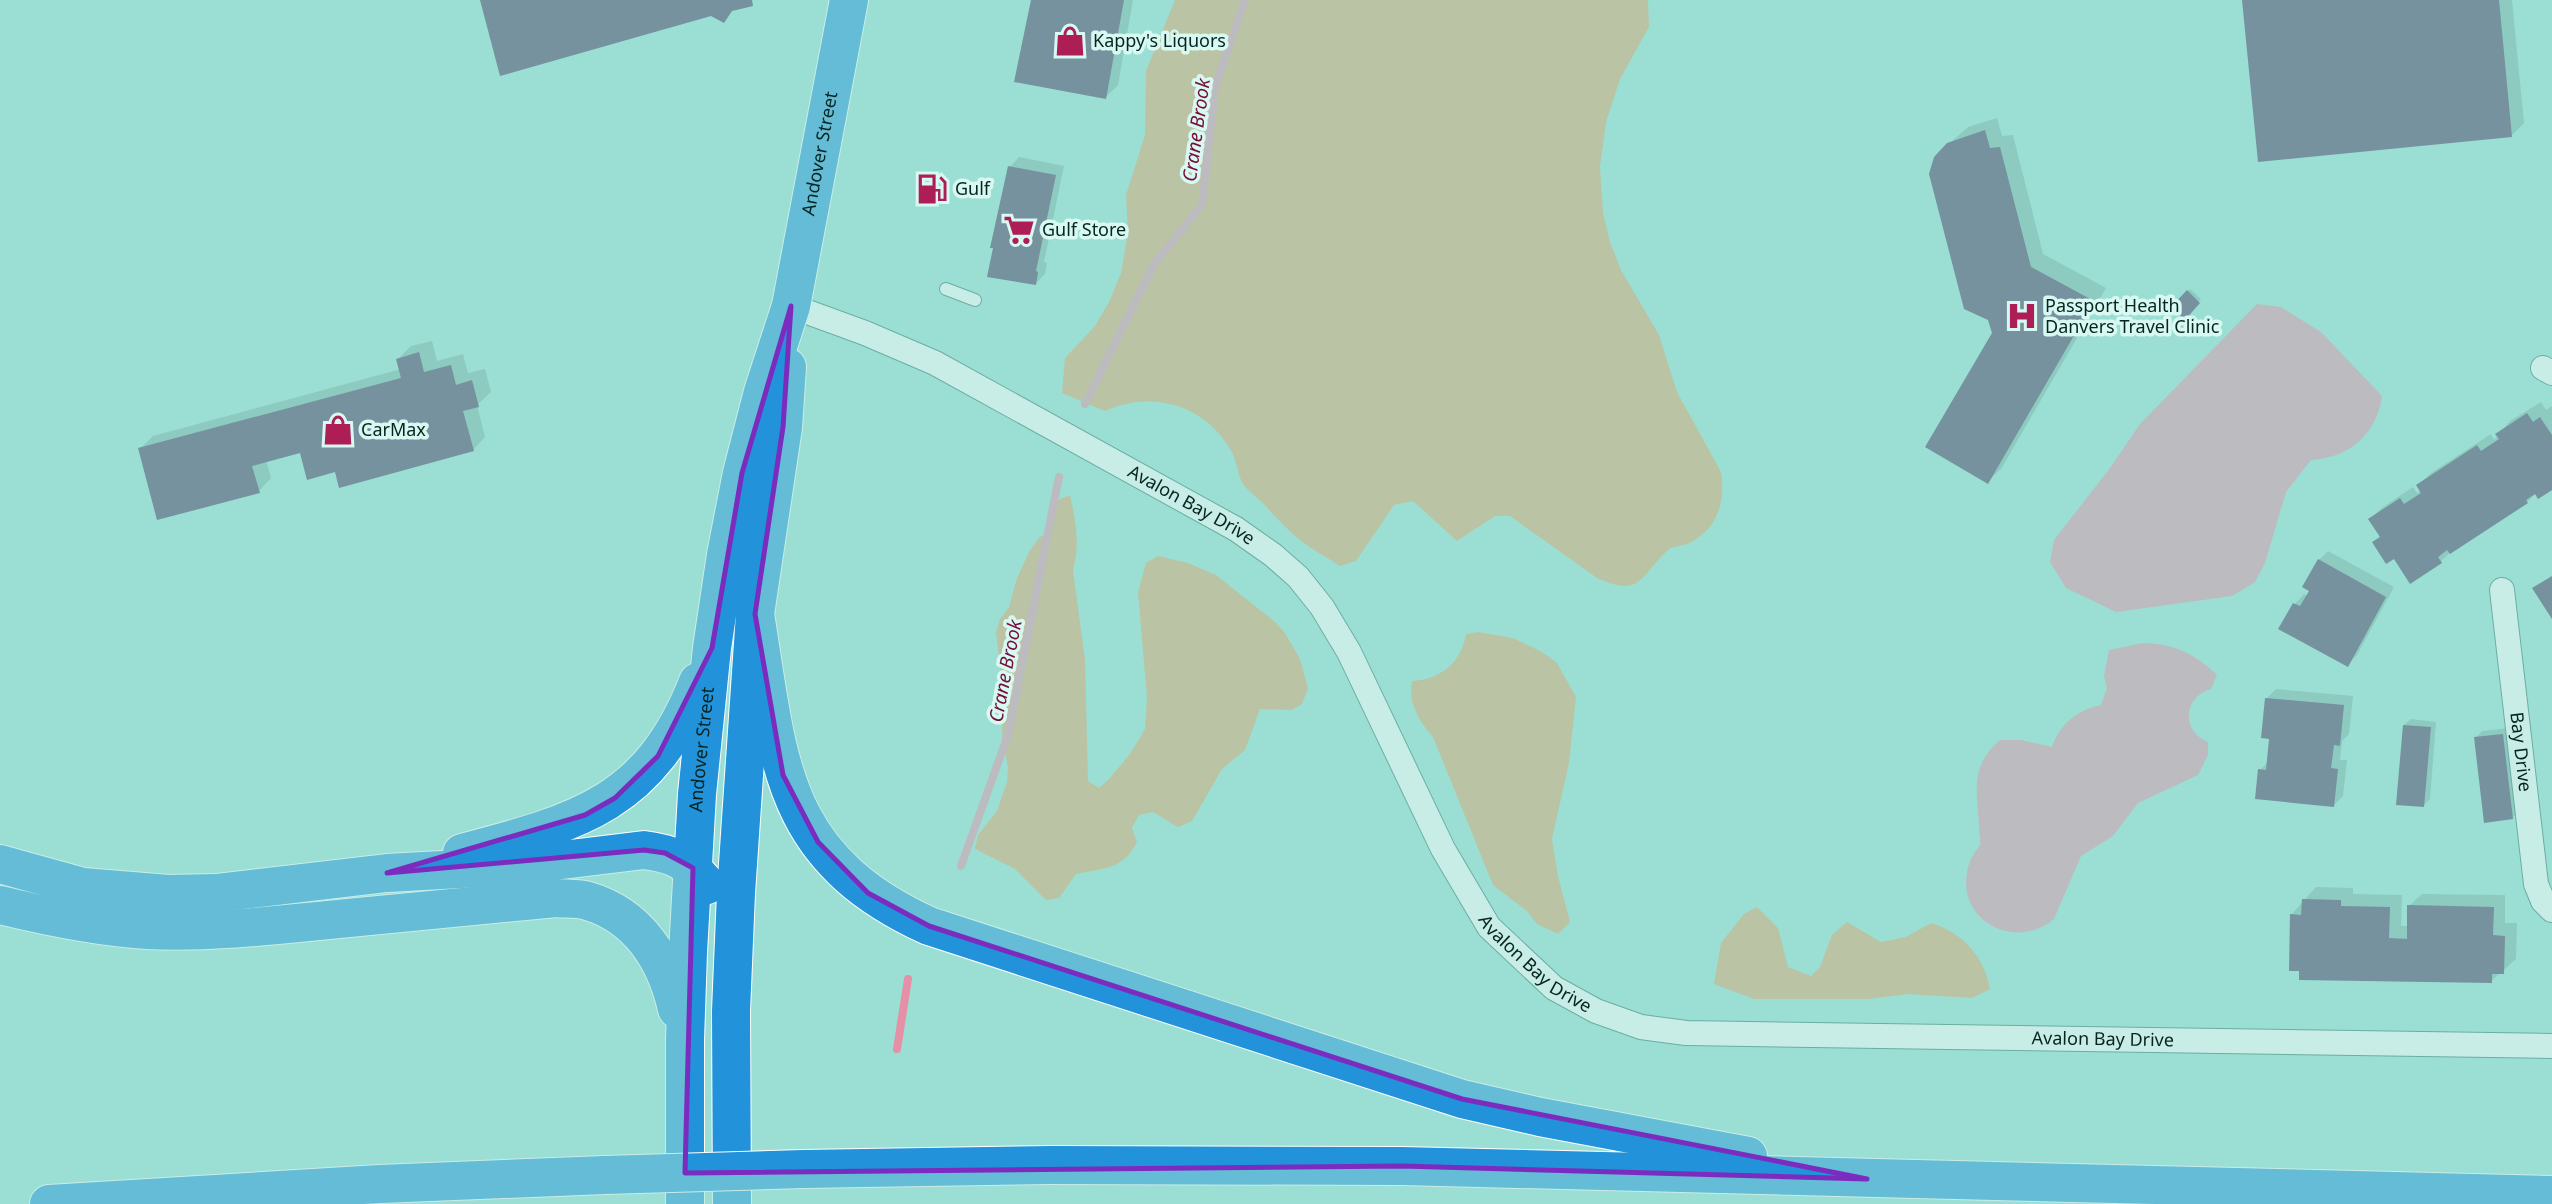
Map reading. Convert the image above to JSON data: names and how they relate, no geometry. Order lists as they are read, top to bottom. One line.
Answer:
{"streets":{"highway":["Andover Street"],"street":["Avalon Bay Drive","Bay Drive"]},"crossings":[["Andover Street","Avalon Bay Drive"]],"water":["Crane Brook"],"places":{"shop":["Kappy's Liquors","CarMax"],"fuel station":["Gulf"],"supermarket":["Gulf Store"],"hospital":["Passport Health Danvers Travel Clinic"]}}
